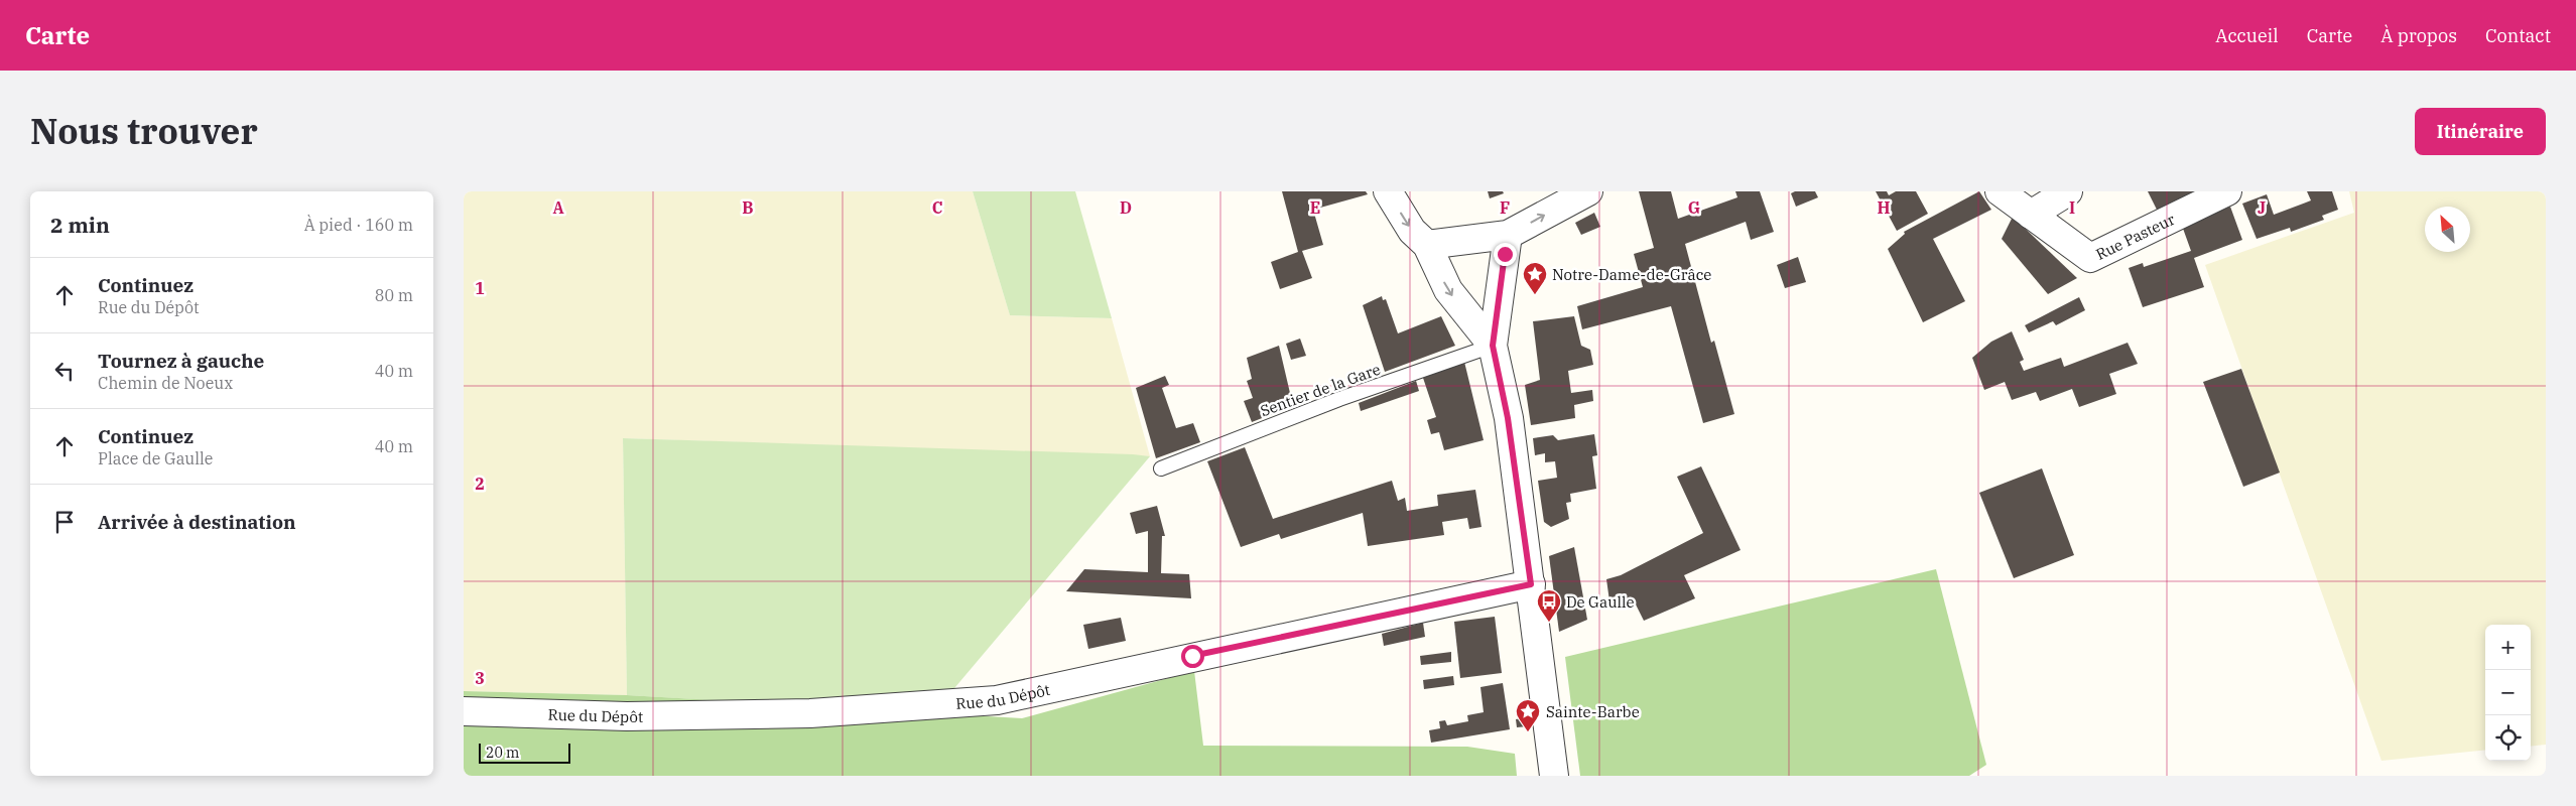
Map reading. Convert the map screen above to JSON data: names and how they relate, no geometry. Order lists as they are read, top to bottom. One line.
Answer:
{"streets":{"street":["Rue Pasteur","Rue du Dépôt"],"lane":["Sentier de la Gare"]},"places":{"place":["Notre-Dame-de-Grâce","Sainte-Barbe"],"bus stop":["De Gaulle"]},"scale_bar":"20 m","north":"top left","page":{"header":"Carte","nav":["Accueil","Carte","À propos","Contact"],"title":"Nous trouver","buttons":"Itinéraire","heading":["2 min","À pied · 160 m"],"list":[["Continuez","Rue du Dépôt","80 m"],["Tournez à gauche","Chemin de Noeux","40 m"],["Continuez","Place de Gaulle","40 m"],"Arrivée à destination"],"map_buttons":["+","−"],"scale":"20 m"},"grid":{"columns":["A","B","C","D","E","F","G","H","I","J"],"rows":["1","2","3"]}}
